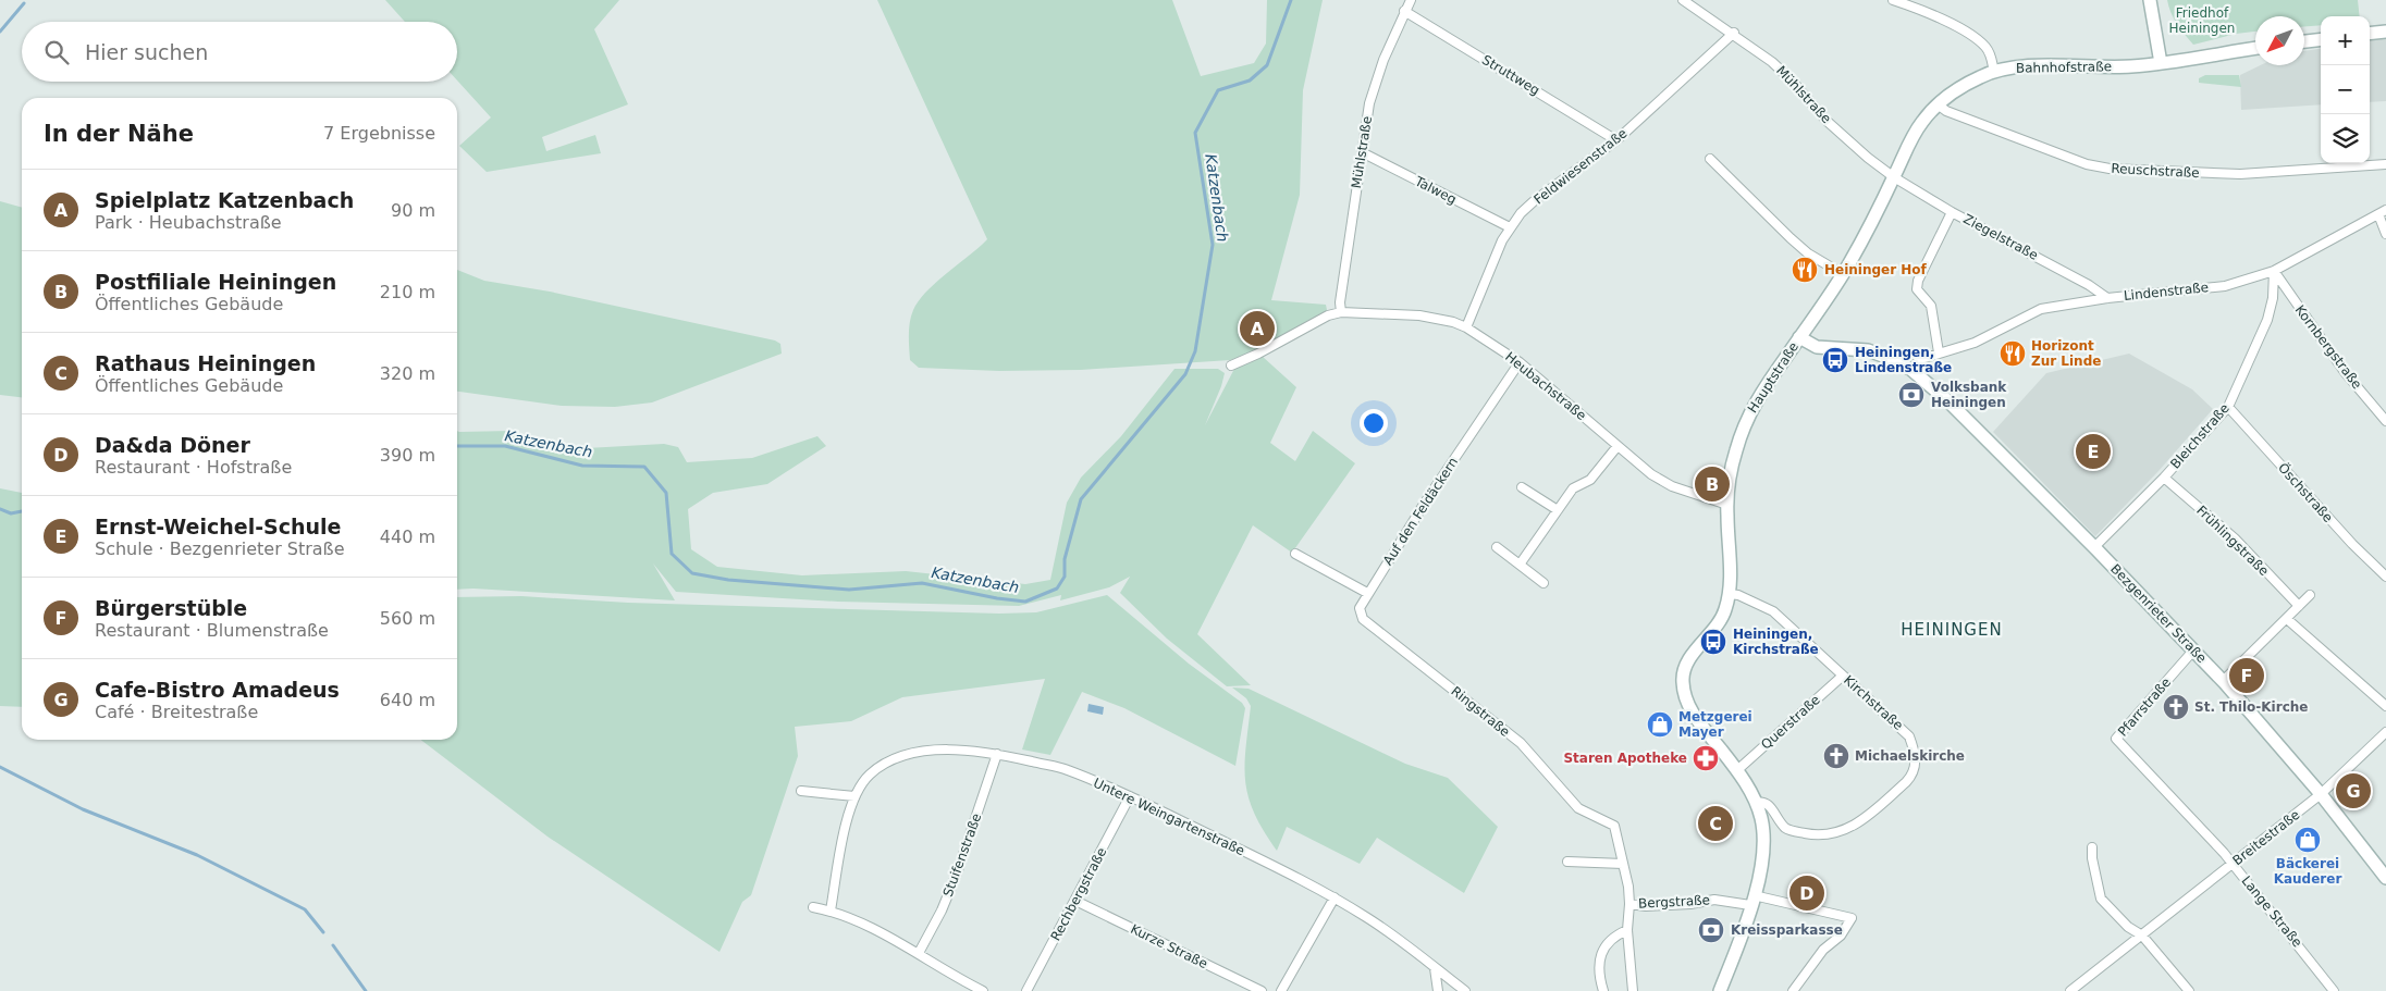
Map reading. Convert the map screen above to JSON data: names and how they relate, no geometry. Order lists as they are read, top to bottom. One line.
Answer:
{"streets":{"main road":["Bahnhofstraße","Hauptstraße","Bezgenrieter Straße"],"street":["Struttweg","Mühlstraße","Feldwiesenstraße","Reuschstraße","Talweg","Ziegelstraße","Lindenstraße","Kornbergstraße","Heubachstraße","Bleichstraße","Öschstraße","Auf den Feldäckern","Frühlingstraße","Kirchstraße","Pfarrstraße","Ringstraße","Querstraße","Untere Weingartenstraße","Breitestraße","Stuifenstraße","Rechbergstraße","Bergstraße","Lange Straße","Kurze Straße"]},"crossings":[["Bahnhofstraße","Mühlstraße"],["Bahnhofstraße","Reuschstraße"],["Bahnhofstraße","Ziegelstraße"],["Bahnhofstraße","Hauptstraße"],["Struttweg","Mühlstraße"],["Struttweg","Feldwiesenstraße"],["Mühlstraße","Feldwiesenstraße"],["Mühlstraße","Talweg"],["Mühlstraße","Ziegelstraße"],["Mühlstraße","Heubachstraße"],["Feldwiesenstraße","Talweg"],["Feldwiesenstraße","Heubachstraße"],["Ziegelstraße","Lindenstraße"],["Lindenstraße","Kornbergstraße"],["Lindenstraße","Bleichstraße"],["Lindenstraße","Bezgenrieter Straße"],["Kornbergstraße","Bleichstraße"],["Hauptstraße","Heubachstraße"],["Hauptstraße","Kirchstraße"],["Hauptstraße","Querstraße"],["Hauptstraße","Bergstraße"],["Heubachstraße","Auf den Feldäckern"],["Bleichstraße","Öschstraße"],["Bleichstraße","Frühlingstraße"],["Bleichstraße","Bezgenrieter Straße"],["Auf den Feldäckern","Ringstraße"],["Bezgenrieter Straße","Pfarrstraße"],["Bezgenrieter Straße","Breitestraße"],["Kirchstraße","Querstraße"],["Pfarrstraße","Lange Straße"],["Ringstraße","Bergstraße"],["Untere Weingartenstraße","Stuifenstraße"],["Untere Weingartenstraße","Rechbergstraße"],["Breitestraße","Lange Straße"],["Rechbergstraße","Kurze Straße"]],"districts":["HEININGEN"],"water":["Katzenbach"],"parks":["Friedhof Heiningen"],"places":{"restaurant":["Heininger Hof","Horizont Zur Linde"],"bus stop":["Heiningen, Lindenstraße","Heiningen, Kirchstraße"],"bank":["Volksbank Heiningen","Kreissparkasse"],"church":["St. Thilo-Kirche","Michaelskirche"],"shop":["Metzgerei Mayer","Bäckerei Kauderer"],"pharmacy":["Staren Apotheke"]},"north":"bottom left","page":{"map_buttons":["+","−"],"search":"Hier suchen","heading":["In der Nähe","7 Ergebnisse"],"list":[{"mark":"A","name":"Spielplatz Katzenbach","note":"Park · Heubachstraße","value":"90 m"},{"mark":"B","name":"Postfiliale Heiningen","note":"Öffentliches Gebäude","value":"210 m"},{"mark":"C","name":"Rathaus Heiningen","note":"Öffentliches Gebäude","value":"320 m"},{"mark":"D","name":"Da&da Döner","note":"Restaurant · Hofstraße","value":"390 m"},{"mark":"E","name":"Ernst-Weichel-Schule","note":"Schule · Bezgenrieter Straße","value":"440 m"},{"mark":"F","name":"Bürgerstüble","note":"Restaurant · Blumenstraße","value":"560 m"},{"mark":"G","name":"Cafe-Bistro Amadeus","note":"Café · Breitestraße","value":"640 m"}],"pins":["A","E","B","F","G","C","D"]}}
